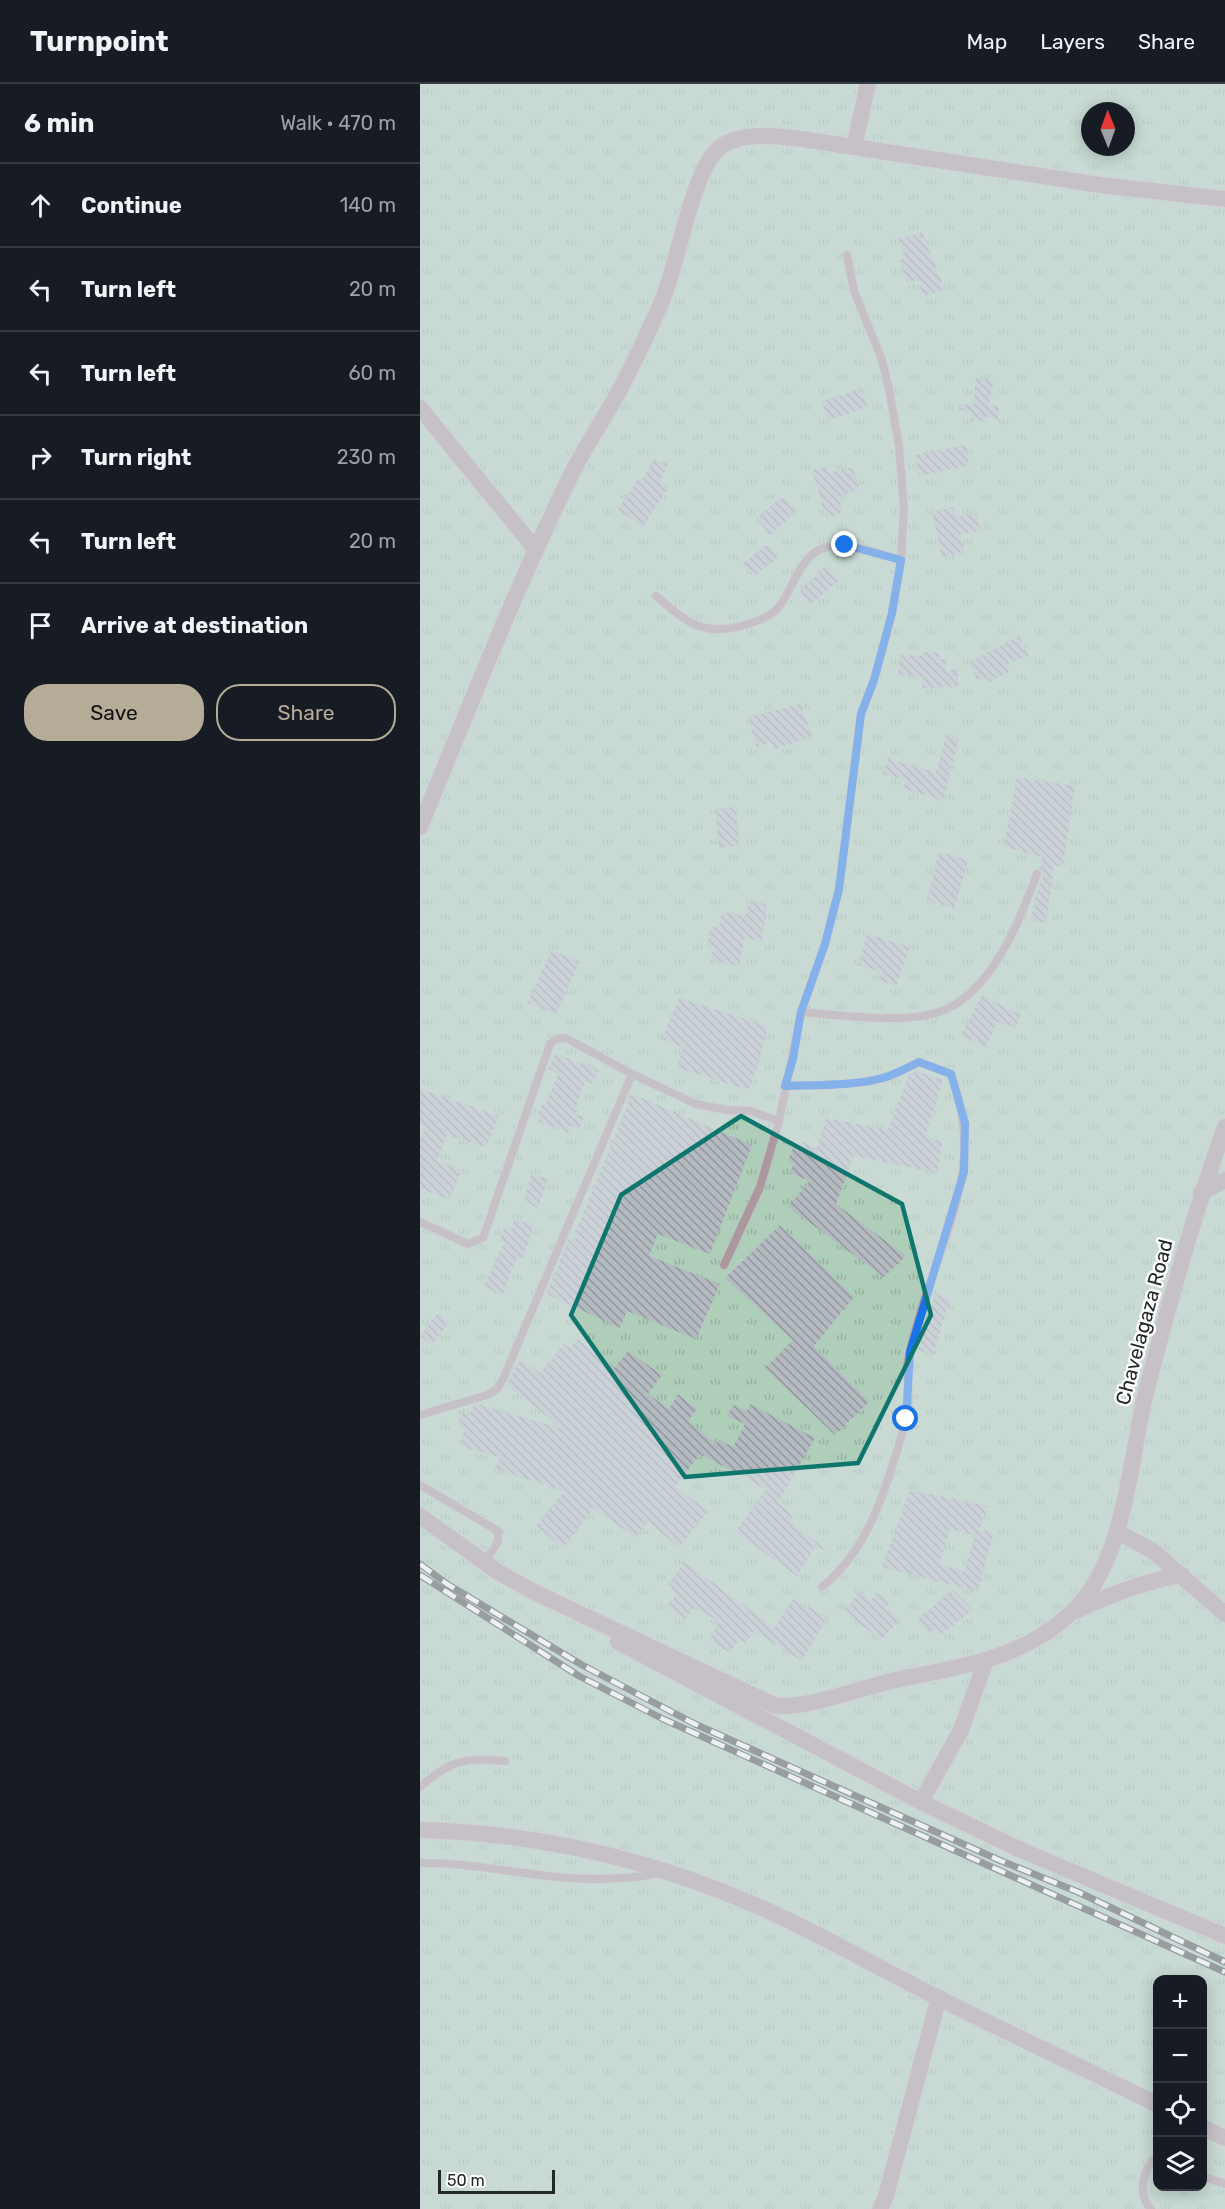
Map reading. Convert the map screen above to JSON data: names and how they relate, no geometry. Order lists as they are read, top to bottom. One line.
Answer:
{"streets":{"street":["Chavelagaza Road"]},"scale_bar":"50 m","north":"top","page":{"header":"Turnpoint","nav":["Map","Layers","Share"],"heading":["6 min","Walk · 470 m"],"list":[["Continue","140 m"],["Turn left","20 m"],["Turn left","60 m"],["Turn right","230 m"],["Turn left","20 m"],"Arrive at destination"],"buttons":["Save","Share"],"map_buttons":["+","−"],"scale":"50 m"}}
